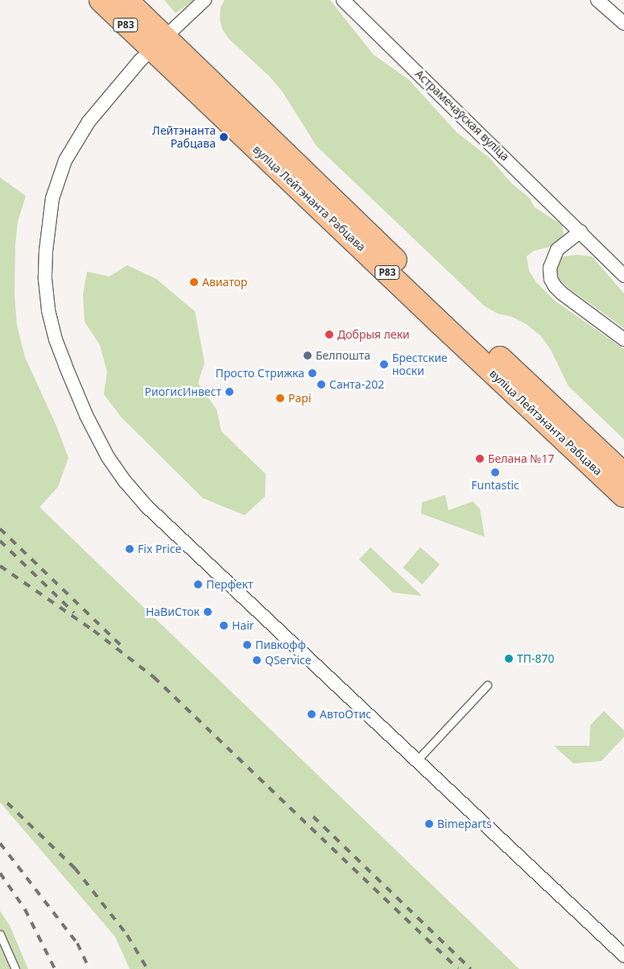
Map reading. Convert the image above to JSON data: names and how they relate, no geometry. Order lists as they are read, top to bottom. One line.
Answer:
{"streets":{"highway":["Р83","вуліца Лейтэнанта Рабцава"],"street":["Астрамечаўская вуліца"]},"places":["Лейтэнанта Рабцава","Авиатор","Добрыя леки","Белпошта","Брестские носки","Просто Стрижка","Санта-202","РиогисИнвест","Papi","Белана №17","Funtastic","Fix Price","Перфект","НаВиСток","Hair","Пивкофф","ТП-870","QService","АвтоОтис","Bimeparts"]}
